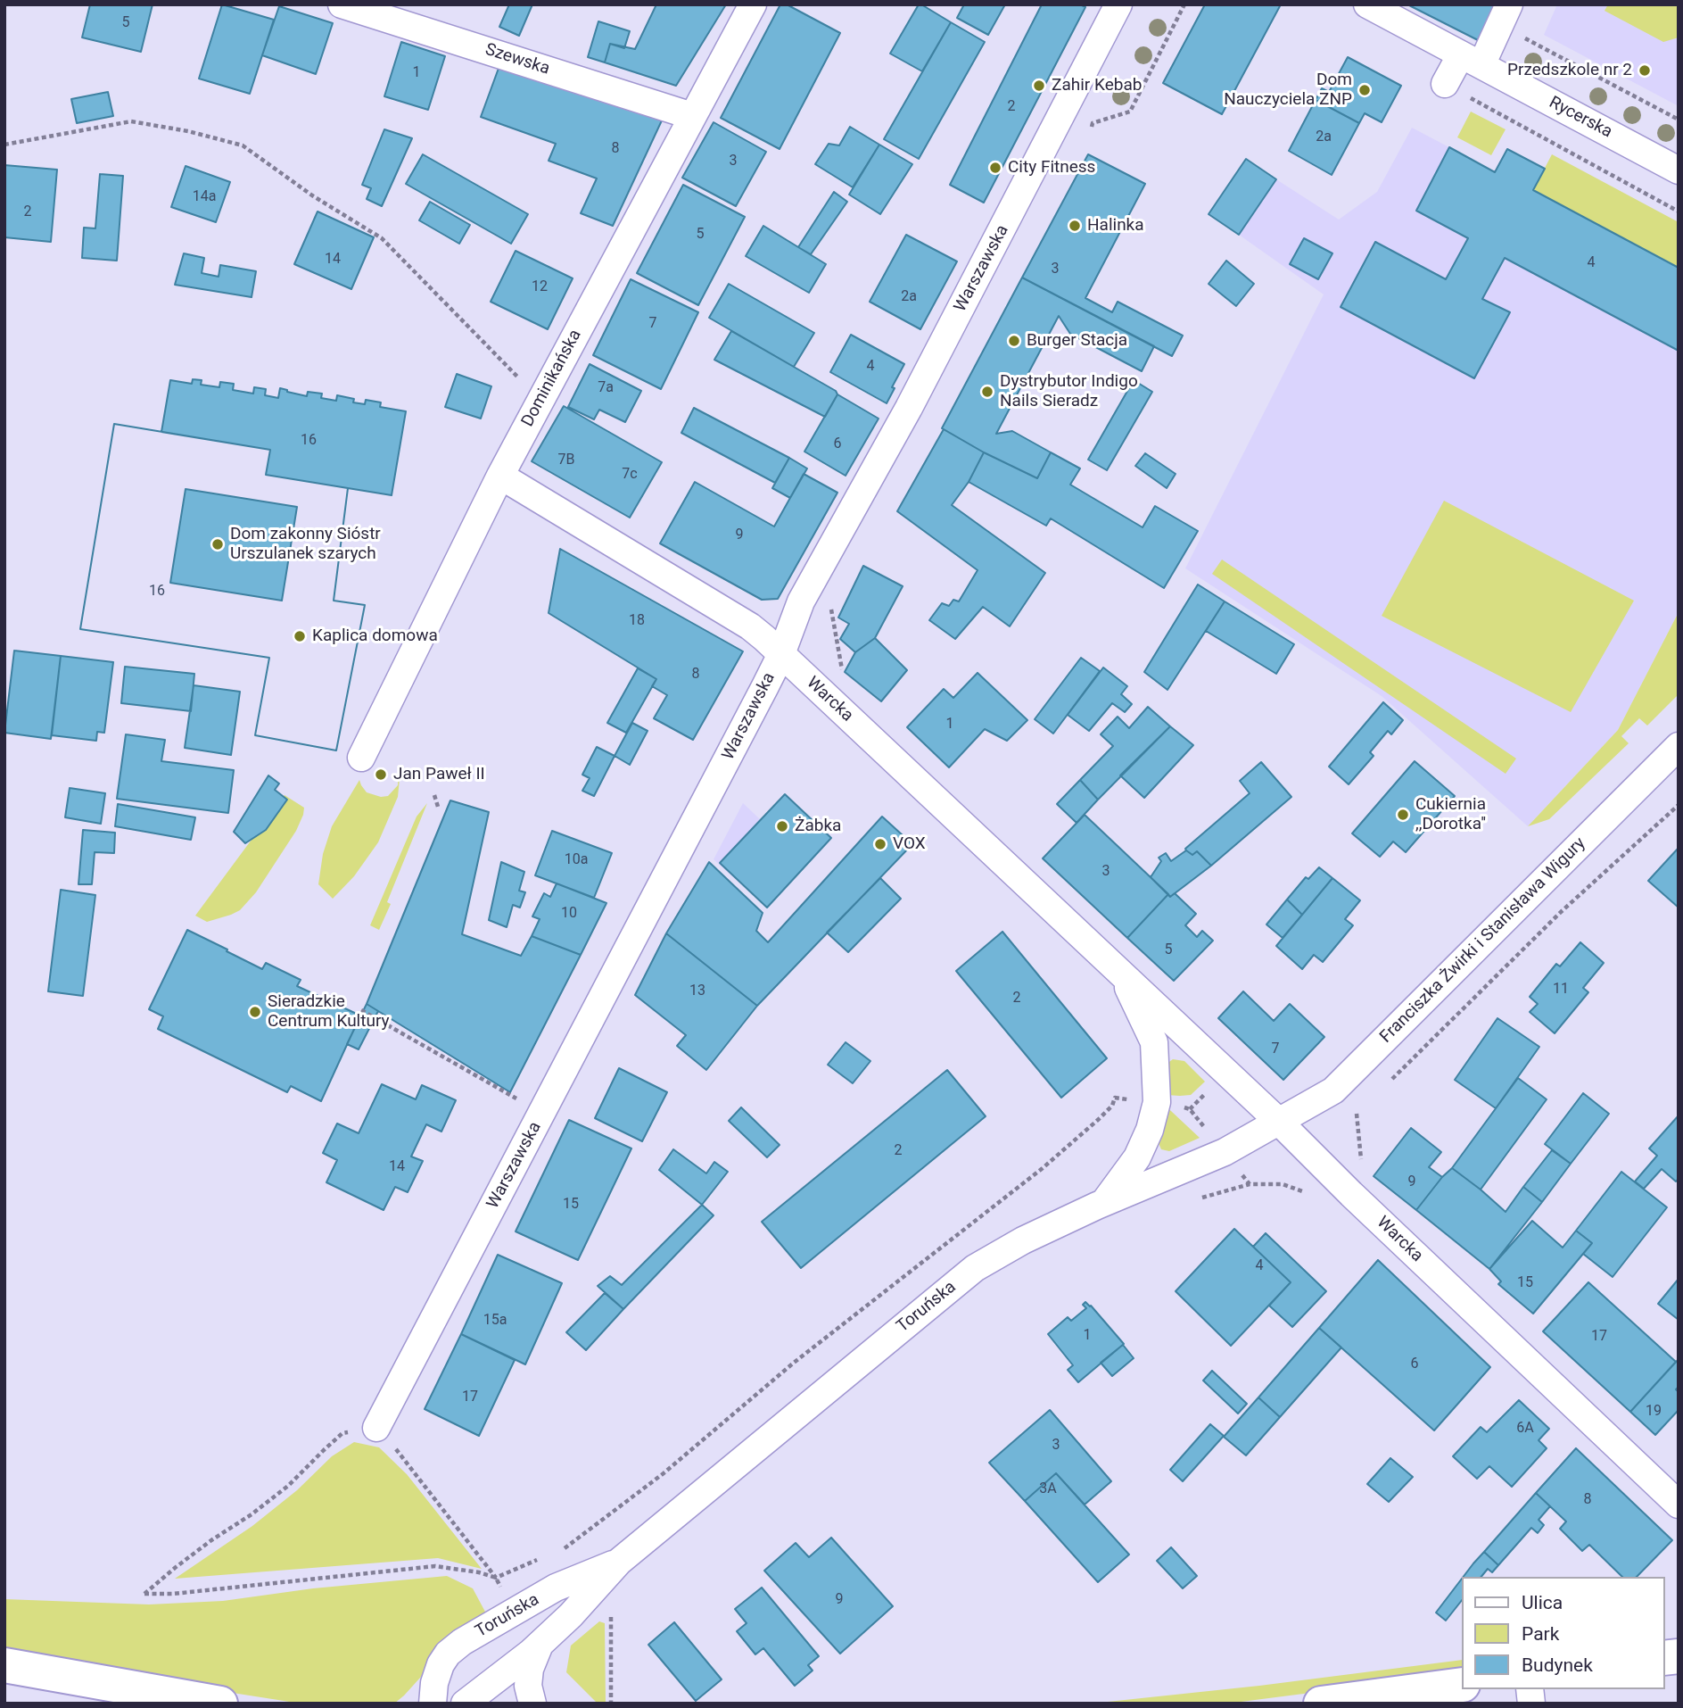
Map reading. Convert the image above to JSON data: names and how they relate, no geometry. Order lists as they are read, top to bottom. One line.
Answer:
{"streets":{"street":["Szewska","Rycerska","Warszawska","Dominikańska","Warcka","Franciszka Żwirki i Stanisława Wigury","Toruńska"]},"crossings":[["Szewska","Dominikańska"],["Warszawska","Warcka"],["Dominikańska","Warcka"],["Warcka","Franciszka Żwirki i Stanisława Wigury"],["Warcka","Toruńska"],["Franciszka Żwirki i Stanisława Wigury","Toruńska"]],"places":["Przedszkole nr 2","Zahir Kebab","Dom Nauczyciela ZNP","City Fitness","Halinka","Burger Stacja","Dystrybutor Indigo Nails Sieradz","Dom zakonny Sióstr Urszulanek szarych","Kaplica domowa","Jan Paweł II","Cukiernia ,,Dorotka''","Żabka","VOX","Sieradzkie Centrum Kultury"],"house_numbers":["5","1","2","2a","8","3","14a","2","5","14","4","3","12","2a","7","4","7a","16","6","7B","7c","9","16","18","8","1","10a","3","10","5","11","13","2","7","2","14","9","15","4","15","15a","1","17","6","17","19","6A","3","3A","8","9"],"legend":["Ulica","Park","Budynek"]}
